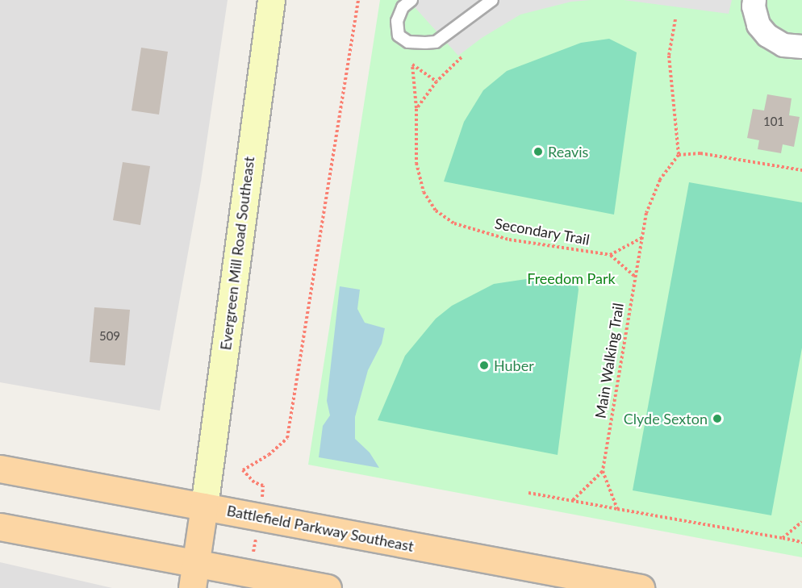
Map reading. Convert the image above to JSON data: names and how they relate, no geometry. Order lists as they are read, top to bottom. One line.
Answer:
{"streets":{"main road":["Evergreen Mill Road Southeast","Battlefield Parkway Southeast"],"path":["Secondary Trail","Main Walking Trail"]},"crossings":[["Evergreen Mill Road Southeast","Battlefield Parkway Southeast"]],"parks":["Freedom Park"],"places":["Reavis","Huber","Clyde Sexton"],"house_numbers":["101","509"]}
